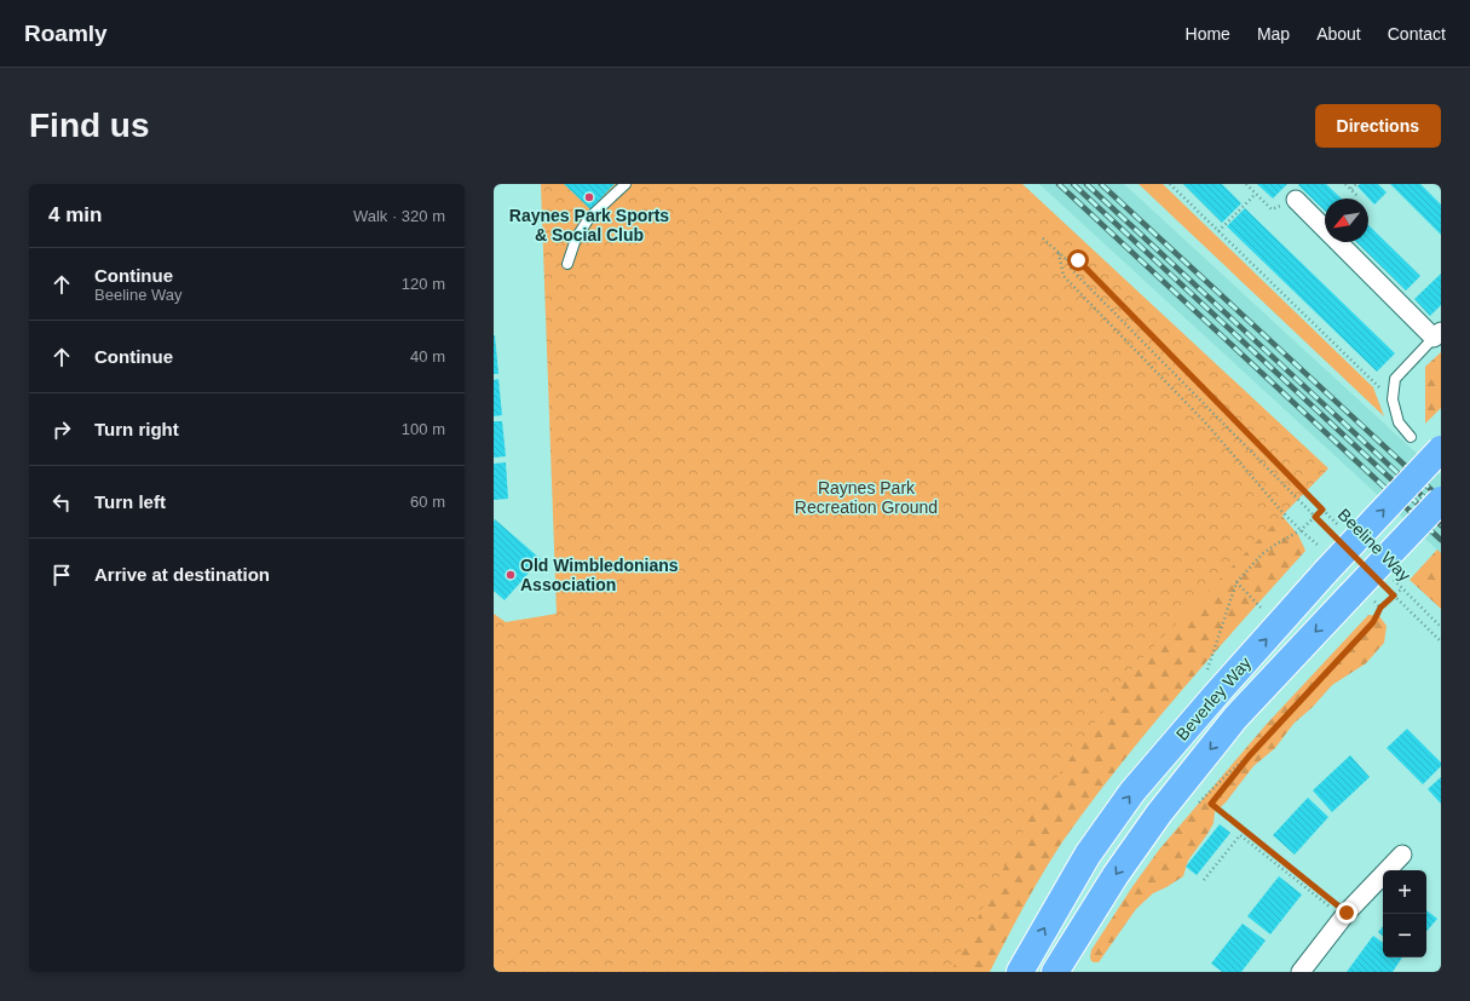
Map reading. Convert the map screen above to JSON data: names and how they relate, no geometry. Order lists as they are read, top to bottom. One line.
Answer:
{"streets":{"highway":["Beverley Way"],"path":["Beeline Way"]},"parks":["Raynes Park Recreation Ground"],"places":["Raynes Park Sports & Social Club","Old Wimbledonians Association"],"north":"bottom left","page":{"header":"Roamly","nav":["Home","Map","About","Contact"],"buttons":"Directions","title":"Find us","heading":["4 min","Walk · 320 m"],"list":[["Continue","Beeline Way","120 m"],["Continue","40 m"],["Turn right","100 m"],["Turn left","60 m"],"Arrive at destination"],"map_buttons":["+","−"]}}
